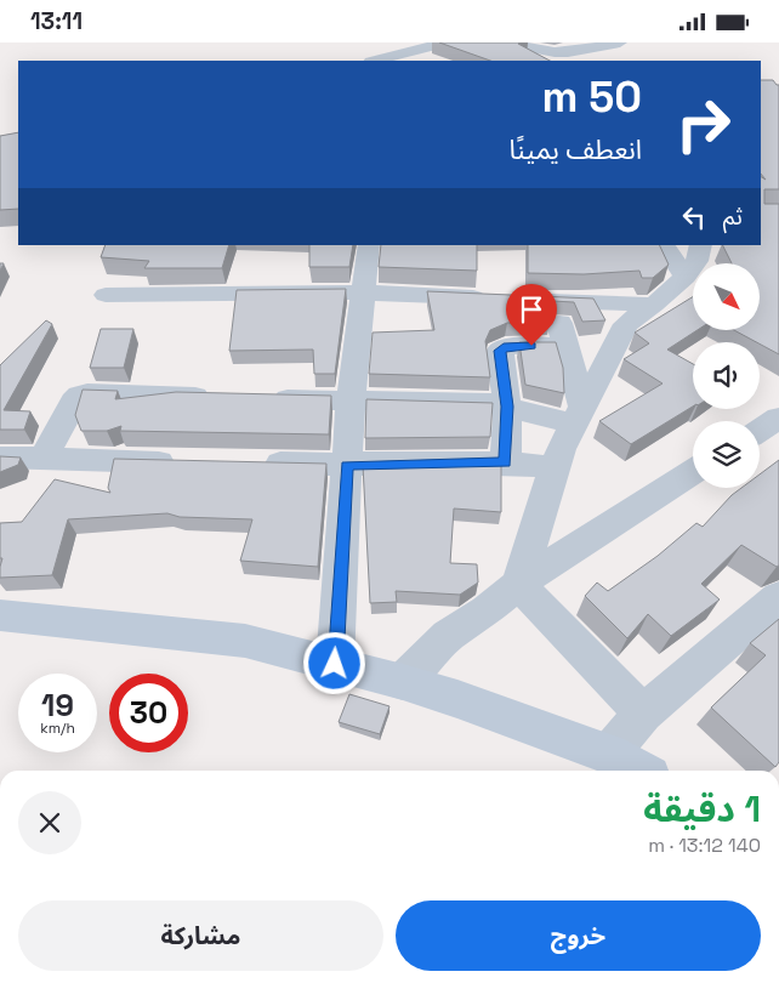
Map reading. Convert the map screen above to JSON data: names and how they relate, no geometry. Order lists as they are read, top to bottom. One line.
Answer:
{"north":"bottom right","page":{"status":"13:11","turn":["50 m","انعطف يمينًا"],"then":"ثم","speed":"19 km/h","limit":"30","heading":["1 دقيقة","140 m · 13:12"],"buttons":["خروج","مشاركة"]}}
